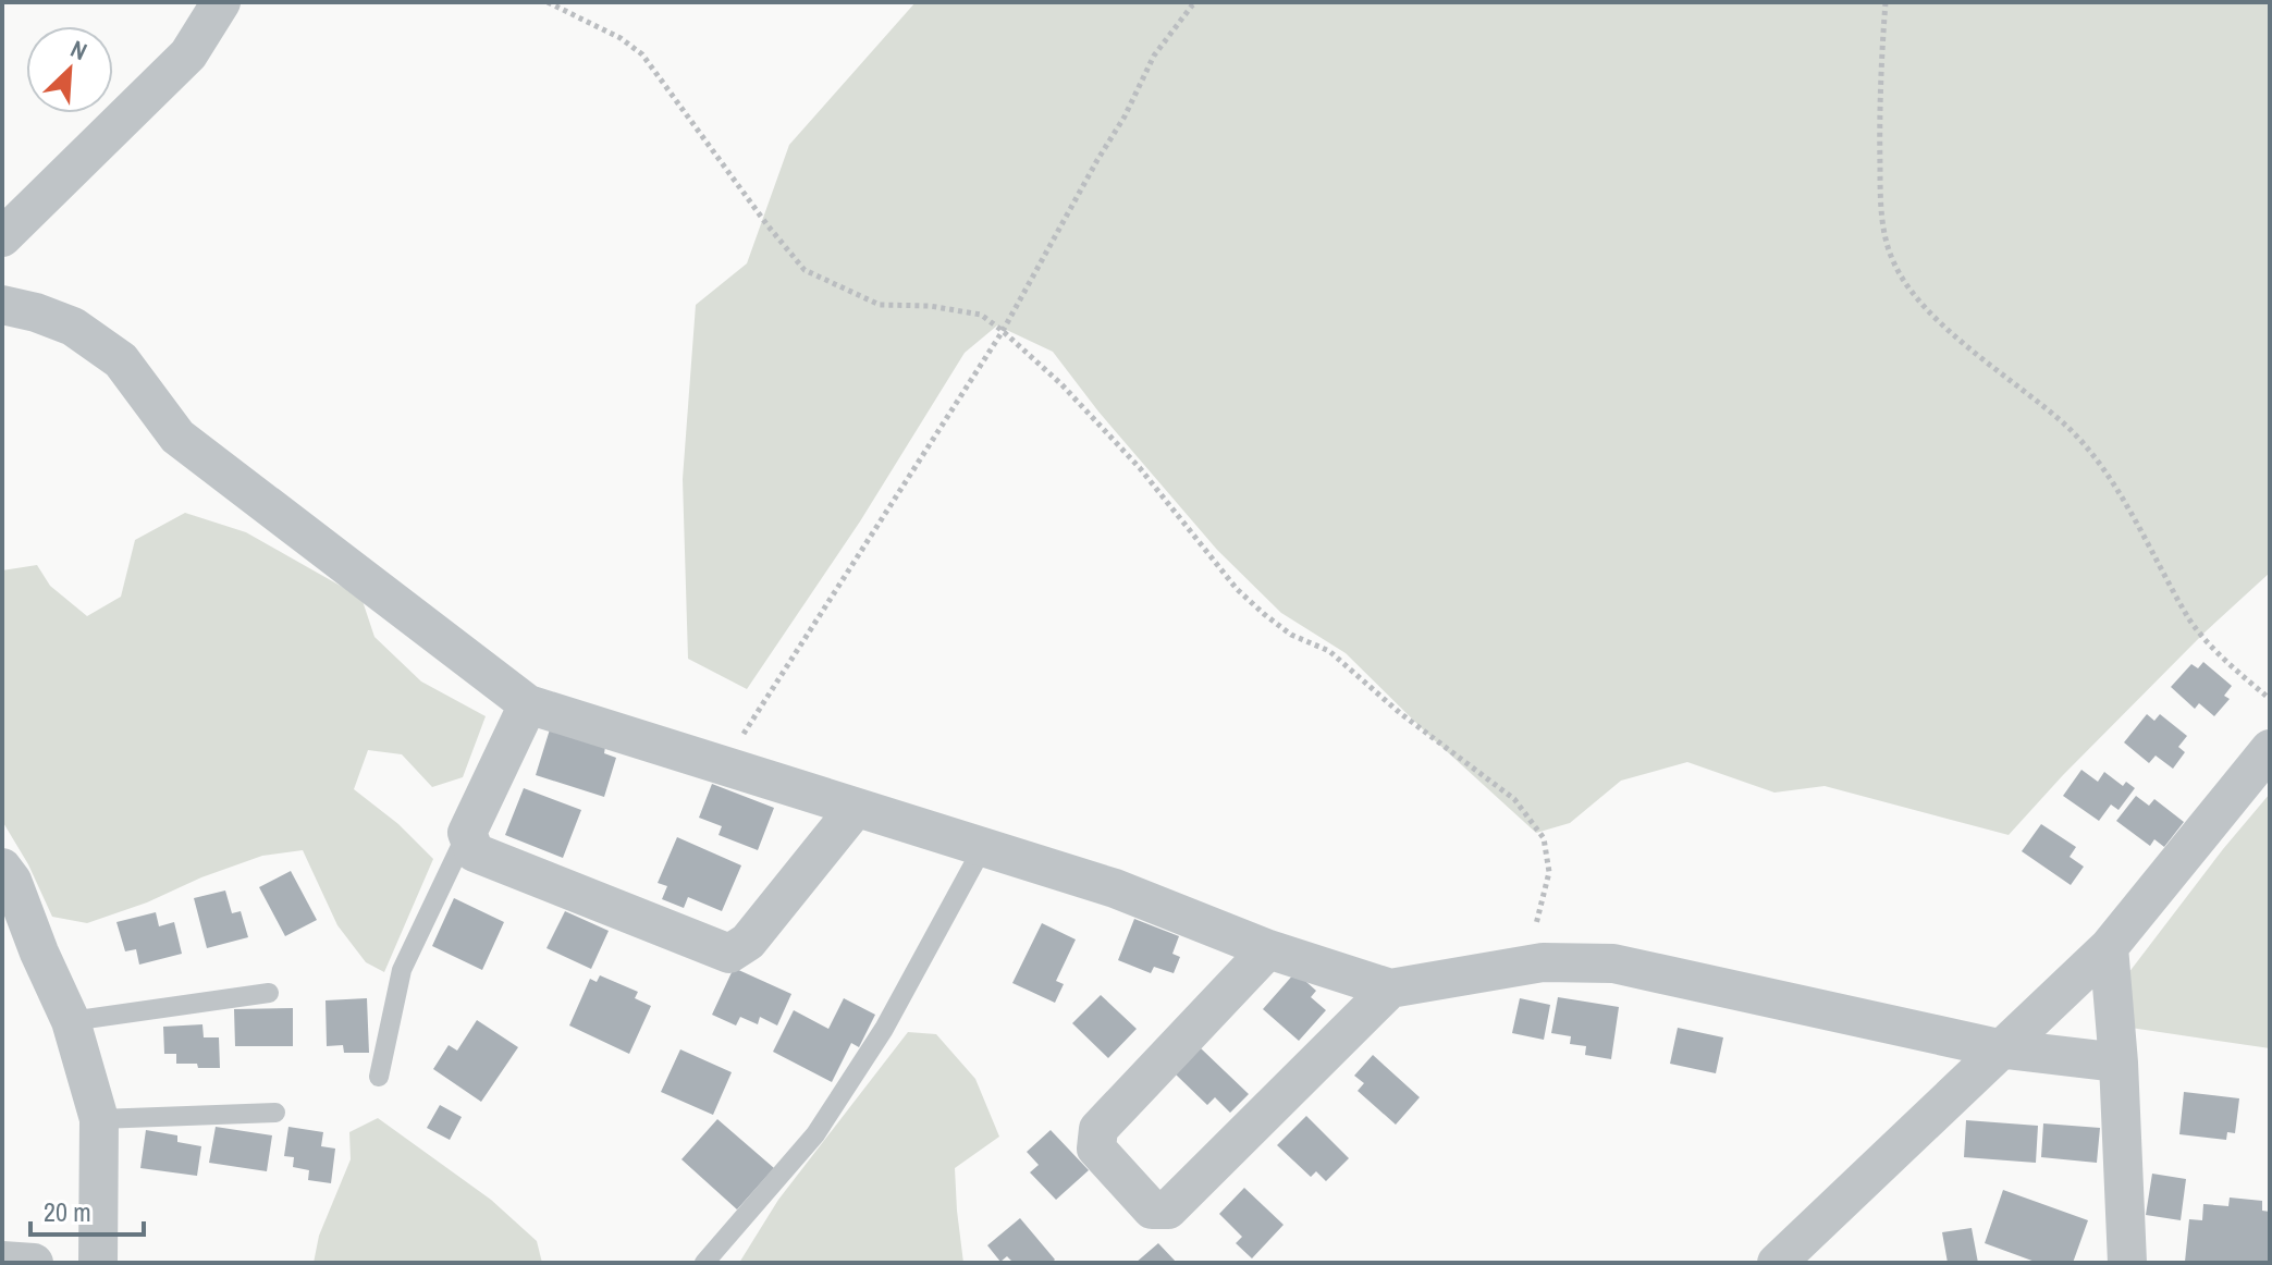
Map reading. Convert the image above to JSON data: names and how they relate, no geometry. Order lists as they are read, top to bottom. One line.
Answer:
{"scale_bar":"20 m","north":"top right"}
